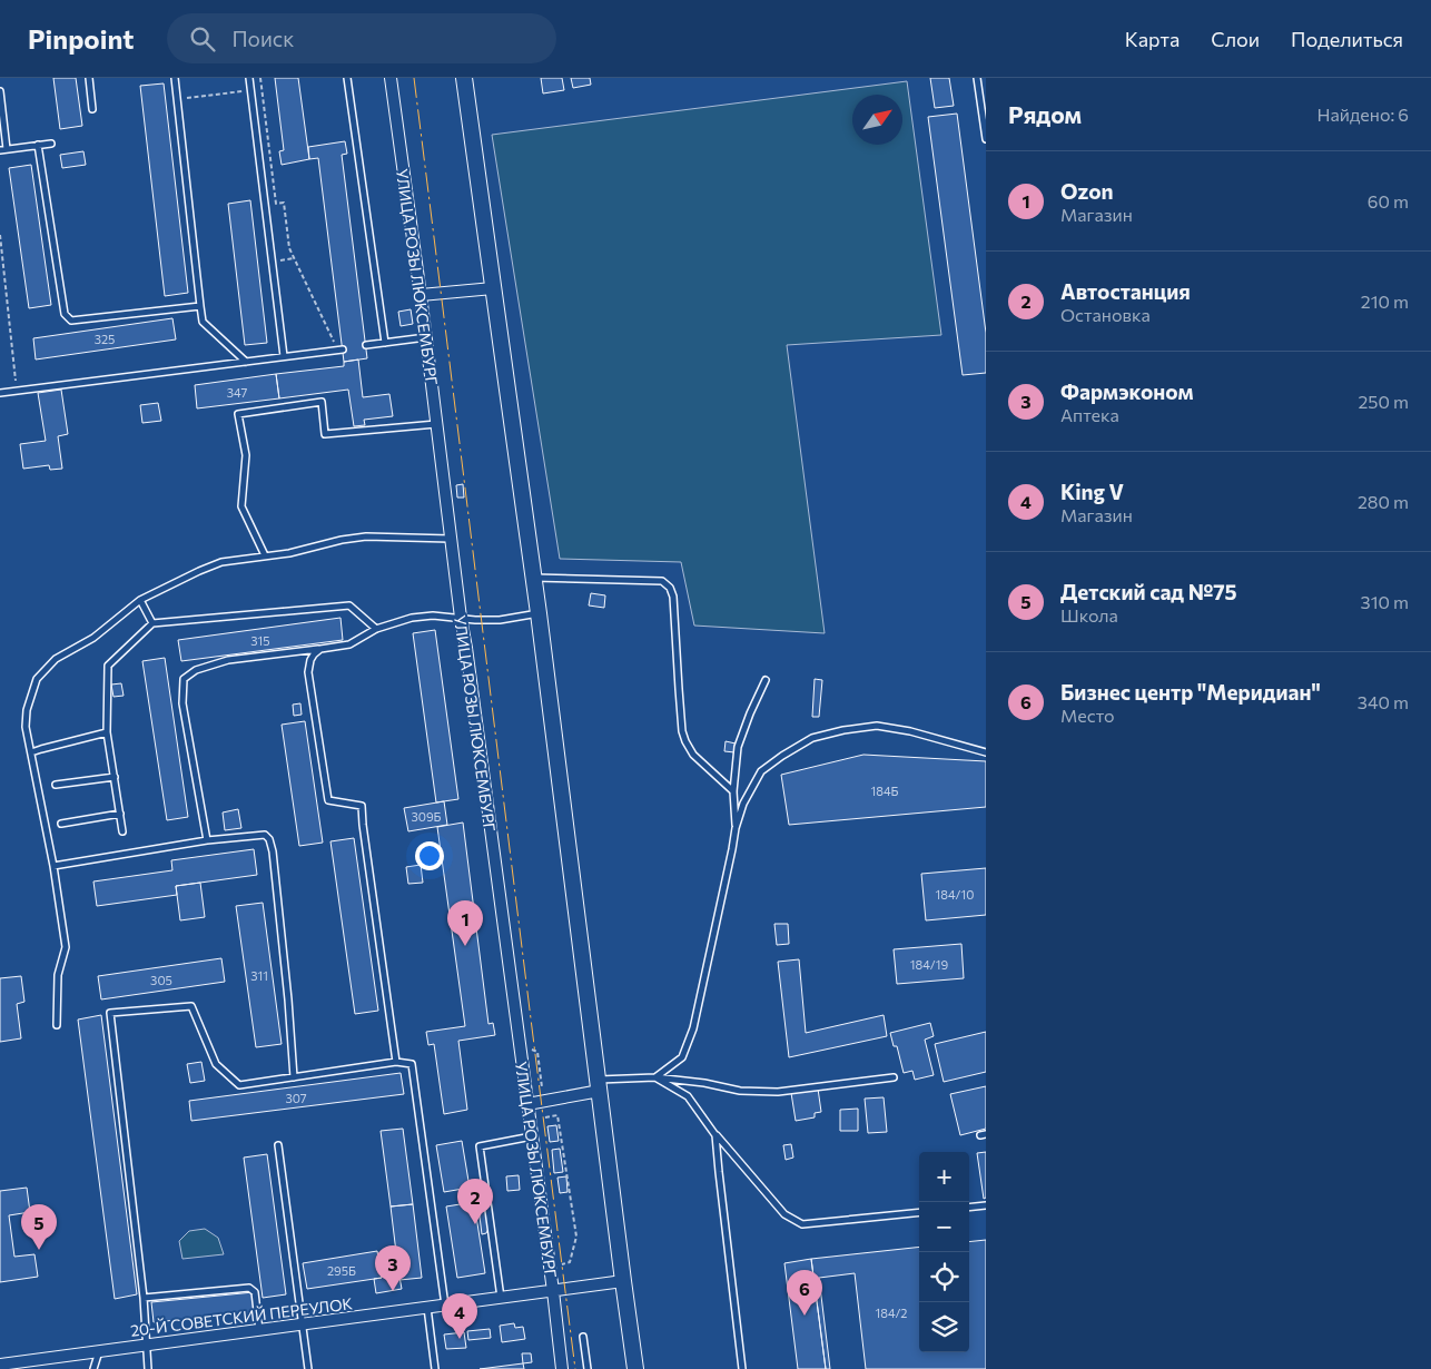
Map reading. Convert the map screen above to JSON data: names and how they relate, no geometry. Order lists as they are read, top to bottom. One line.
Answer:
{"streets":{"street":["УЛИЦА РОЗЫ ЛЮКСЕМБУРГ","20-Й СОВЕТСКИЙ ПЕРЕУЛОК"]},"crossings":[["УЛИЦА РОЗЫ ЛЮКСЕМБУРГ","20-Й СОВЕТСКИЙ ПЕРЕУЛОК"]],"house_numbers":["325","347","315","184Б","309Б","184/10","184/19","311","305","307","295Б","184/2"],"north":"top right","page":{"header":"Pinpoint","search":"Поиск","nav":["Карта","Слои","Поделиться"],"heading":["Рядом","Найдено: 6"],"list":[{"mark":"1","name":"Ozon","note":"Магазин","value":"60 m"},{"mark":"2","name":"Автостанция","note":"Остановка","value":"210 m"},{"mark":"3","name":"Фармэконом","note":"Аптека","value":"250 m"},{"mark":"4","name":"King V","note":"Магазин","value":"280 m"},{"mark":"5","name":"Детский сад №75","note":"Школа","value":"310 m"},{"mark":"6","name":"Бизнес центр \"Меридиан\"","note":"Место","value":"340 m"}],"pins":["1","2","5","3","6","4"],"map_buttons":["+","−"]}}
